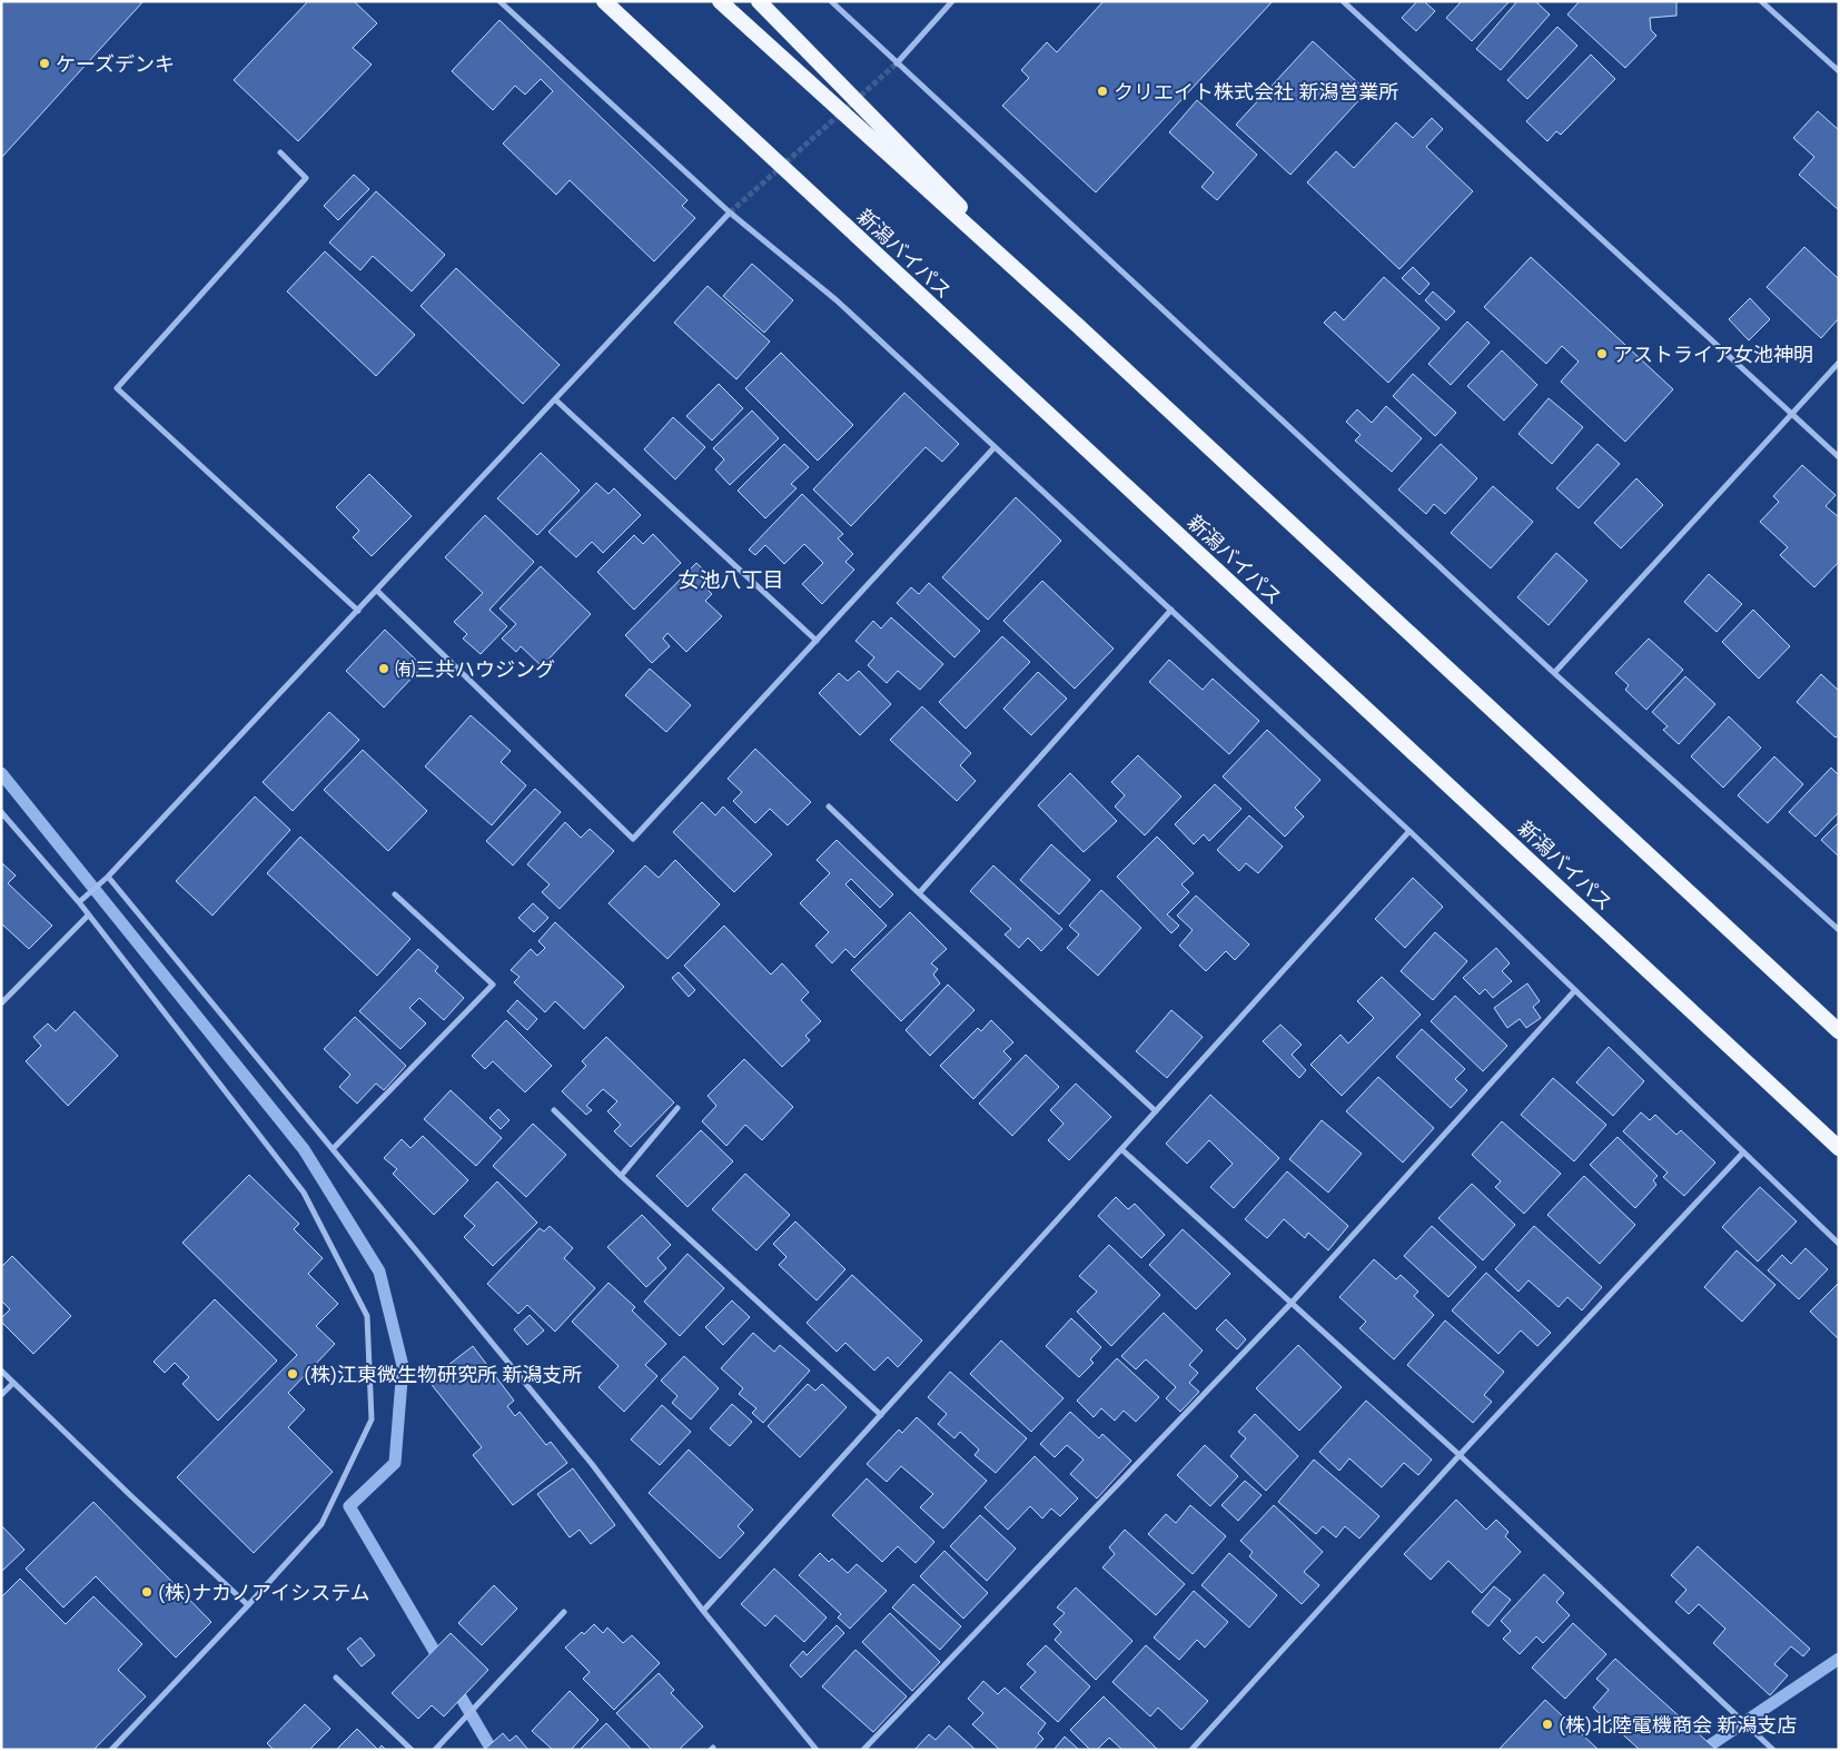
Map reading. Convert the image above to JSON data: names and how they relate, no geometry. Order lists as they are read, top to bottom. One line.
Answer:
{"streets":{"highway":["新潟バイパス"]},"districts":["女池八丁目"],"places":["ケーズデンキ","クリエイト株式会社 新潟営業所","アストライア女池神明","㈲三共ハウジング","(株)江東微生物研究所 新潟支所","(株)ナカノアイシステム","(株)北陸電機商会 新潟支店"]}
